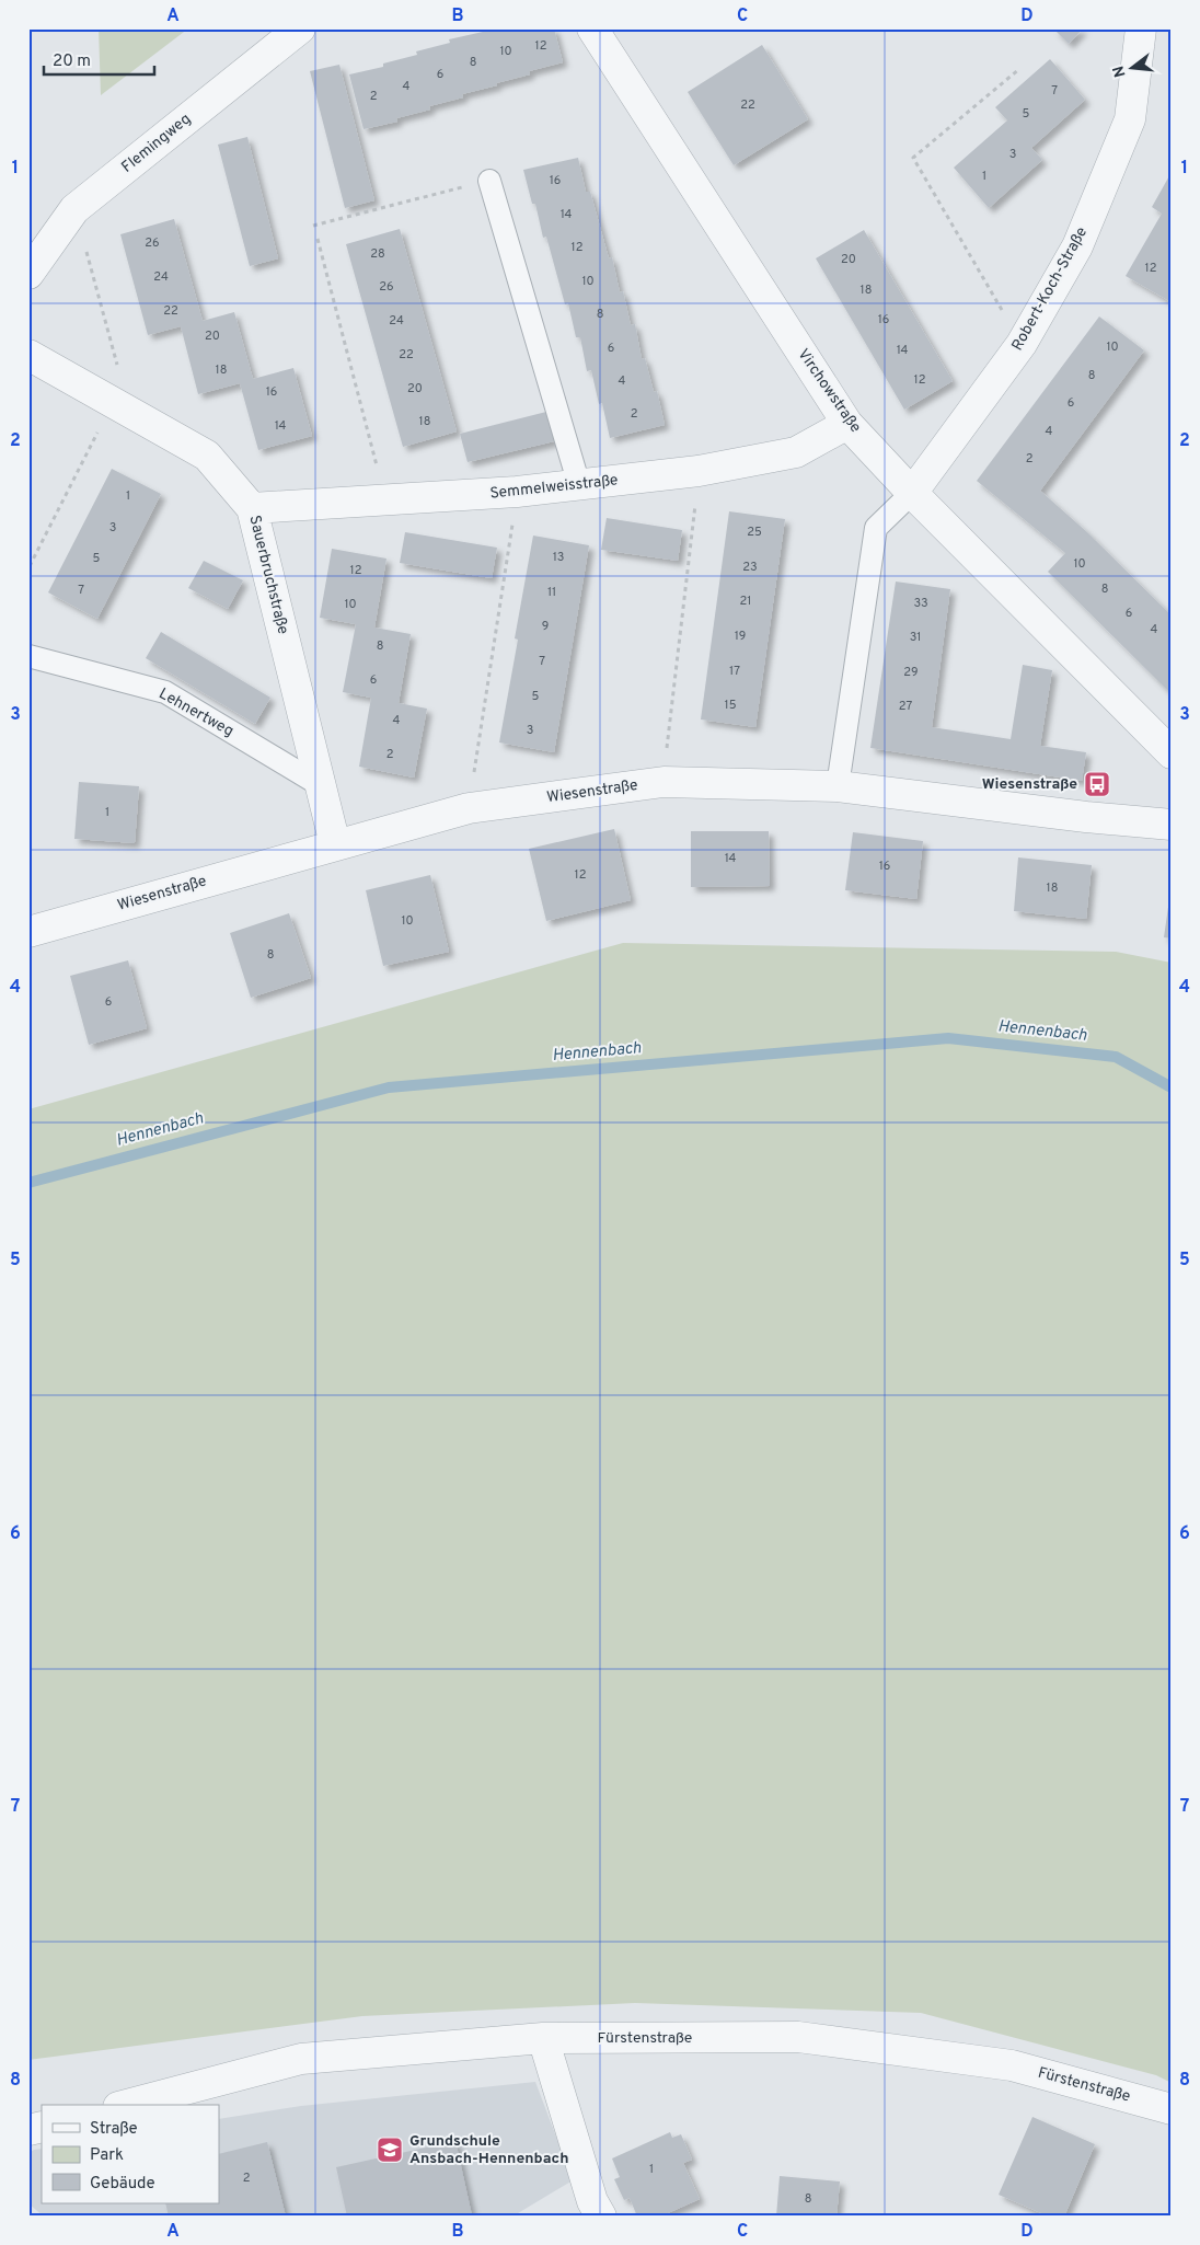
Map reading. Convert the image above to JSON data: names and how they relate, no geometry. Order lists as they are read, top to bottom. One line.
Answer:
{"streets":{"street":["Flemingweg","Robert-Koch-Straße","Virchowstraße","Semmelweisstraße","Sauerbruchstraße","Wiesenstraße","Fürstenstraße"],"lane":["Lehnertweg"]},"crossings":[["Robert-Koch-Straße","Virchowstraße"],["Virchowstraße","Semmelweisstraße"],["Semmelweisstraße","Sauerbruchstraße"],["Sauerbruchstraße","Lehnertweg"],["Sauerbruchstraße","Wiesenstraße"]],"water":["Hennenbach"],"places":{"bus stop":["Wiesenstraße"],"school or university":["Grundschule Ansbach-Hennenbach"]},"house_numbers":["12","10","8","6","4","7","2","22","5","3","1","16","14","26","12","28","20","12","24","10","26","18","22","8","16","24","20","10","6","14","22","18","8","12","4","20","16","6","2","18","14","4","2","1","3","25","13","5","10","23","12","8","7","11","21","33","10","6","9","4","19","31","8","7","17","29","6","5","15","27","4","3","2","1","14","16","12","18","10","8","6","1","2","8"],"legend":["Straße","Park","Gebäude"],"scale_bar":"20 m","north":"left","grid":{"columns":["A","B","C","D"],"rows":["1","2","3","4","5","6","7","8"]}}
